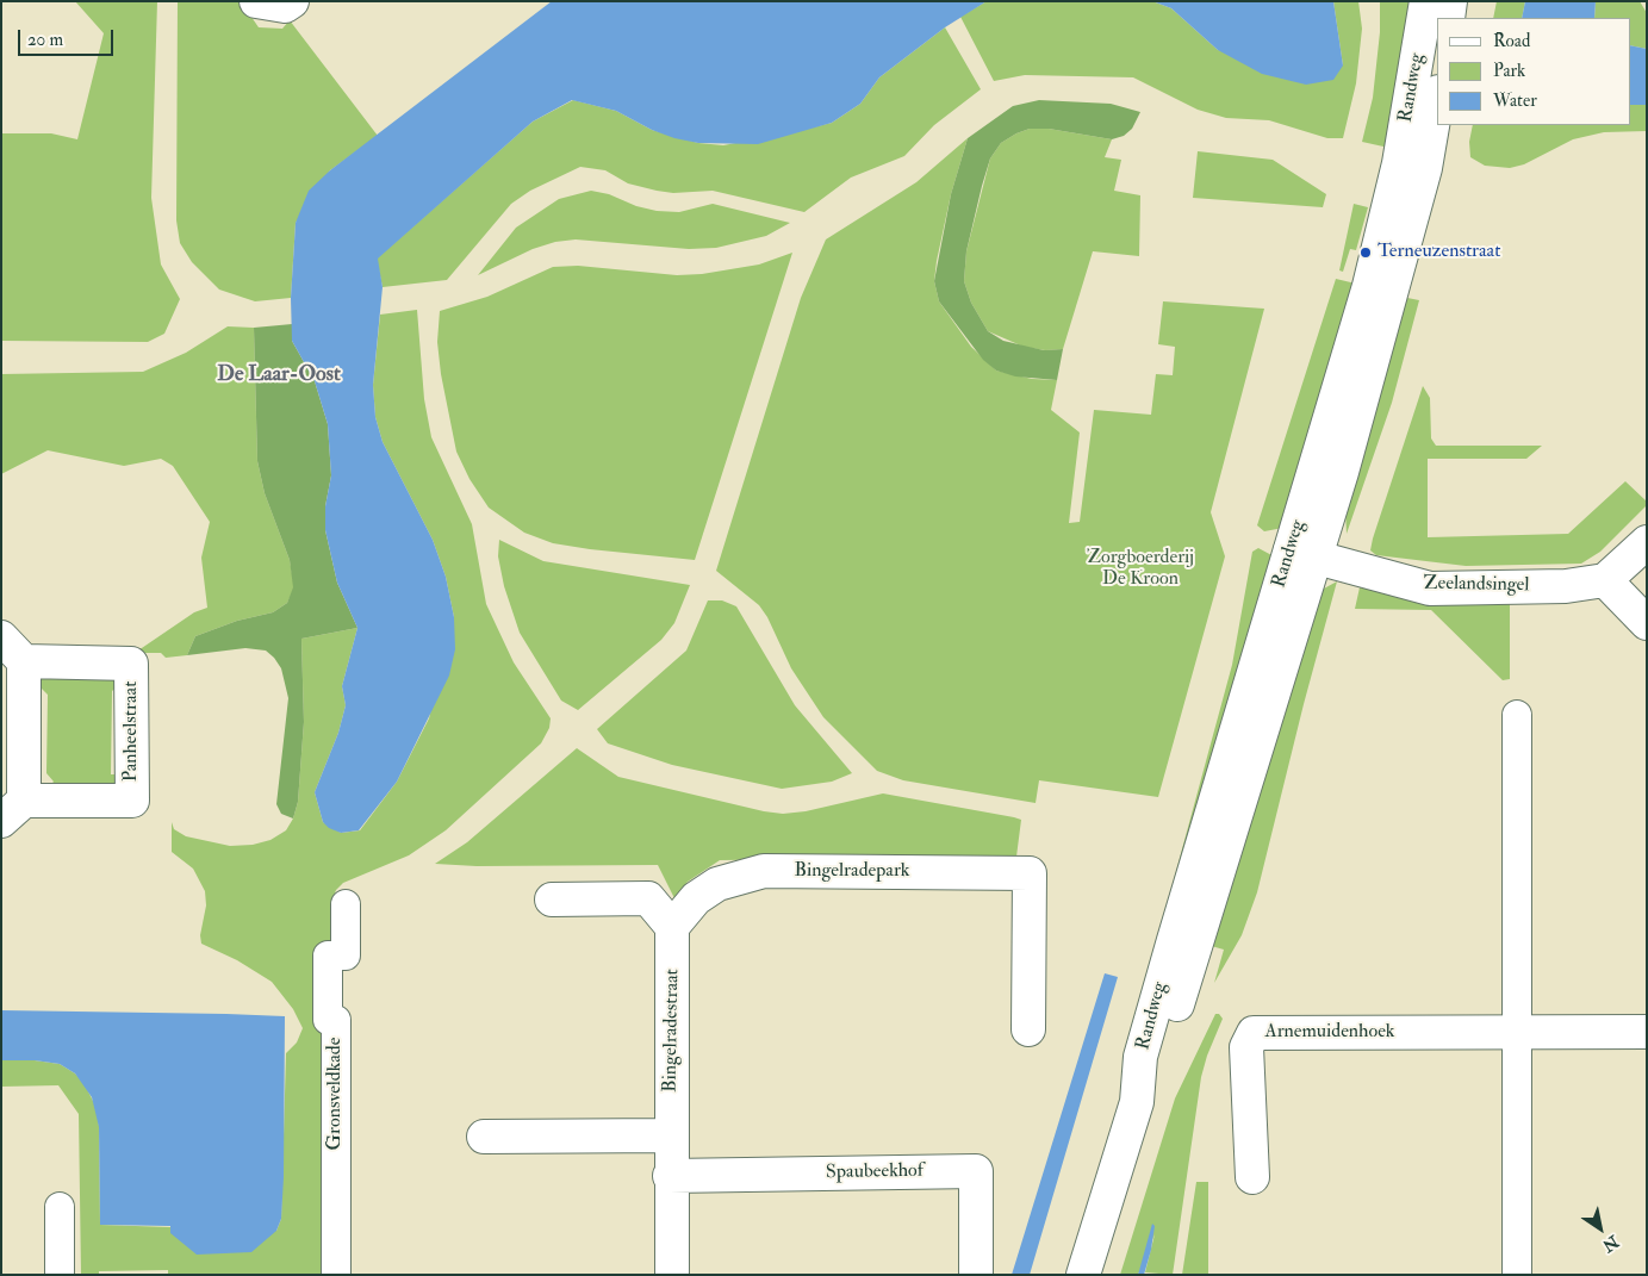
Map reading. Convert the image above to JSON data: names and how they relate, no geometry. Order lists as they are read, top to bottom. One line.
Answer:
{"streets":{"street":["Randweg","Zeelandsingel","Panheelstraat","Bingelradepark","Bingelradestraat","Arnemuidenhoek","Gronsveldkade","Spaubeekhof"]},"crossings":[["Randweg","Zeelandsingel"],["Bingelradepark","Bingelradestraat"],["Bingelradestraat","Spaubeekhof"]],"districts":["De Laar-Oost"],"parks":["Zorgboerderij De Kroon"],"places":["Terneuzenstraat"],"legend":["Road","Park","Water"],"scale_bar":"20 m","north":"bottom right"}
